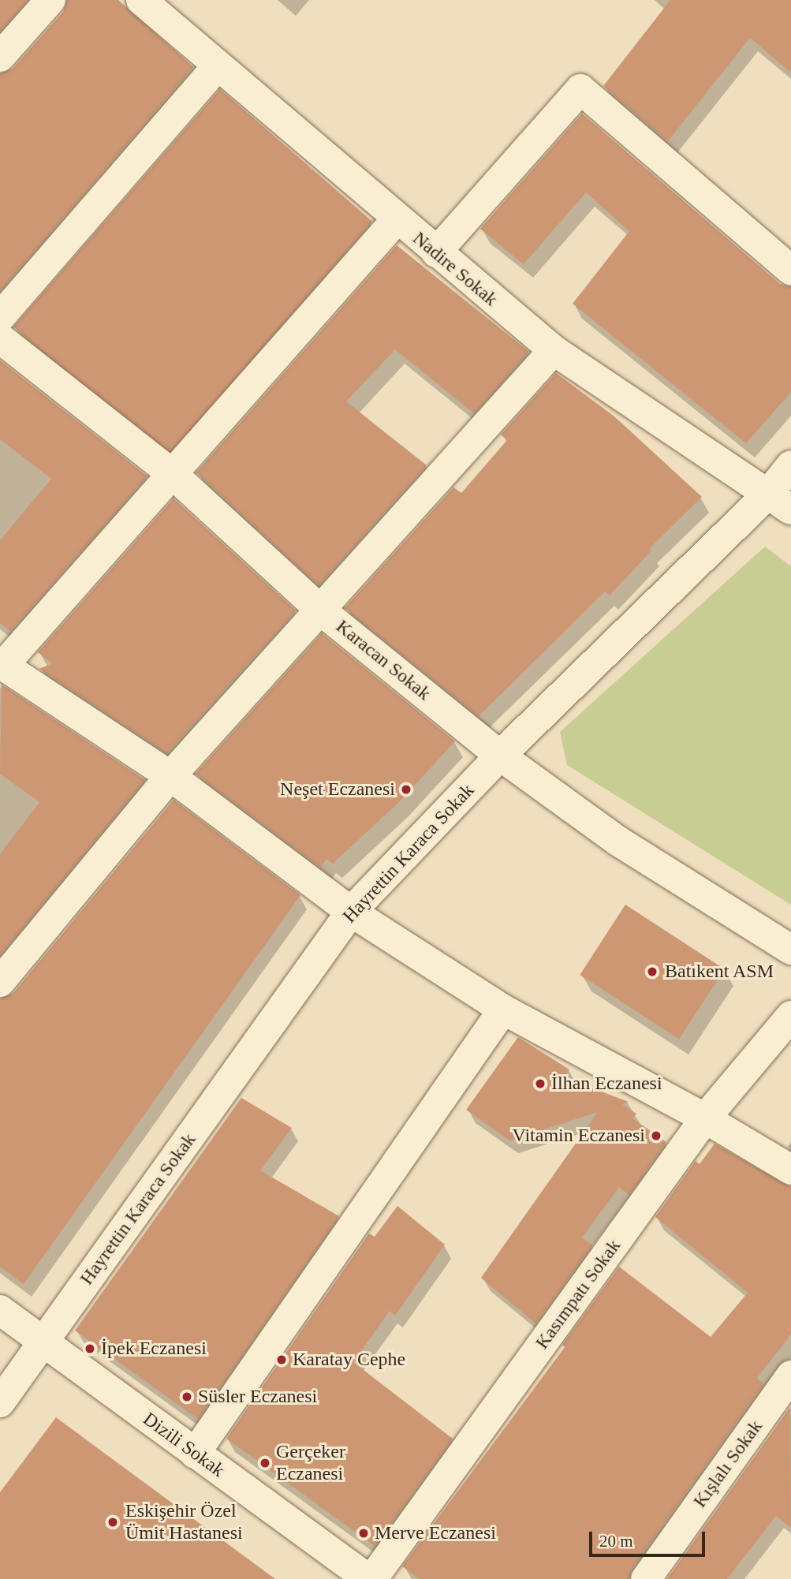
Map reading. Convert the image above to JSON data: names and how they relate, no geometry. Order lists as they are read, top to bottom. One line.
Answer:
{"streets":{"street":["Nadire Sokak","Karacan Sokak","Hayrettin Karaca Sokak","Kasımpatı Sokak","Dizili Sokak","Kışlalı Sokak"]},"crossings":[["Nadire Sokak","Hayrettin Karaca Sokak"],["Karacan Sokak","Hayrettin Karaca Sokak"],["Hayrettin Karaca Sokak","Dizili Sokak"],["Kasımpatı Sokak","Dizili Sokak"]],"places":["Neşet Eczanesi","Batıkent ASM","İlhan Eczanesi","Vitamin Eczanesi","İpek Eczanesi","Karatay Cephe","Süsler Eczanesi","Gerçeker Eczanesi","Eskişehir Özel Ümit Hastanesi","Merve Eczanesi"],"scale_bar":"20 m"}
